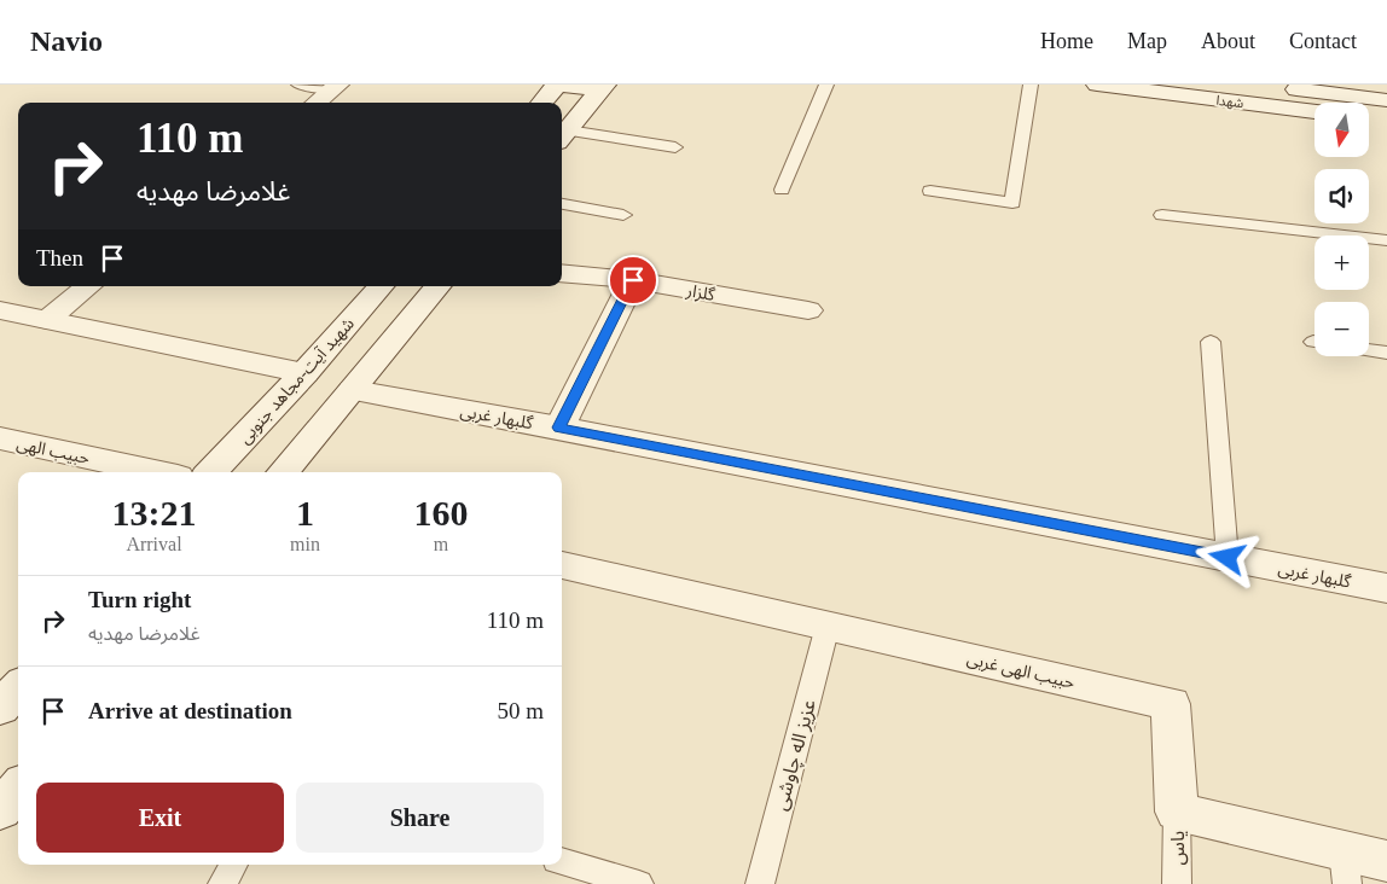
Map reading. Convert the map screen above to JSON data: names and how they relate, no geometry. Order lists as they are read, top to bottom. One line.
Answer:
{"streets":{"street":["شهدا","گلزار","شهید آیت-مجاهد جنوبی","گلبهار غربی","حبیب الهی","حبیب الهی غربی"],"lane":["عزیز اله چاوشی","یاس"]},"crossings":[["حبیب الهی غربی","عزیز اله چاوشی"],["حبیب الهی غربی","یاس"]],"north":"bottom","page":{"header":"Navio","nav":["Home","Map","About","Contact"],"map_buttons":["+","−"],"turn":["110 m","غلامرضا مهدیه"],"then":"Then","eta":["13:21","Arrival","1","min","160","m"],"list":[{"name":"Turn right","note":"غلامرضا مهدیه","value":"110 m"},{"name":"Arrive at destination","value":"50 m"}],"buttons":["Exit","Share"]}}
